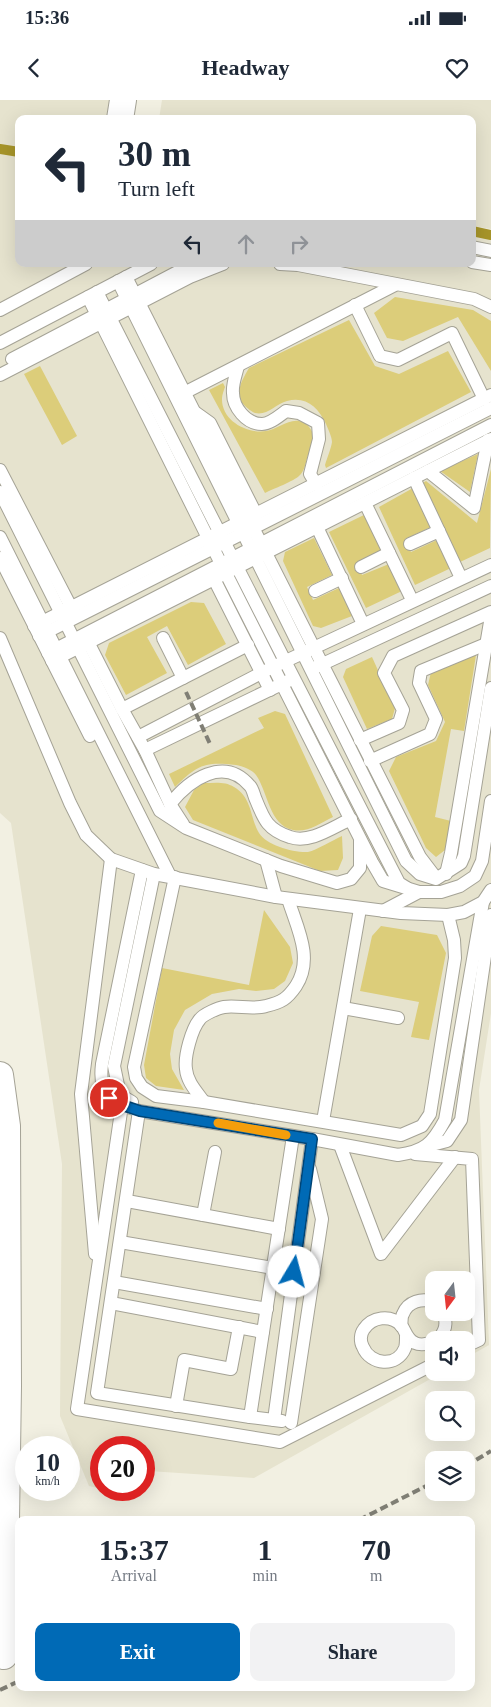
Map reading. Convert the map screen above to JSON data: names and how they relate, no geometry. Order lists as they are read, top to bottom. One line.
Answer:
{"north":"bottom","page":{"status":"15:36","header":"Headway","turn":["30 m","Turn left"],"speed":"10 km/h","limit":"20","eta":["15:37","Arrival","1","min","70","m"],"buttons":["Exit","Share"]}}
